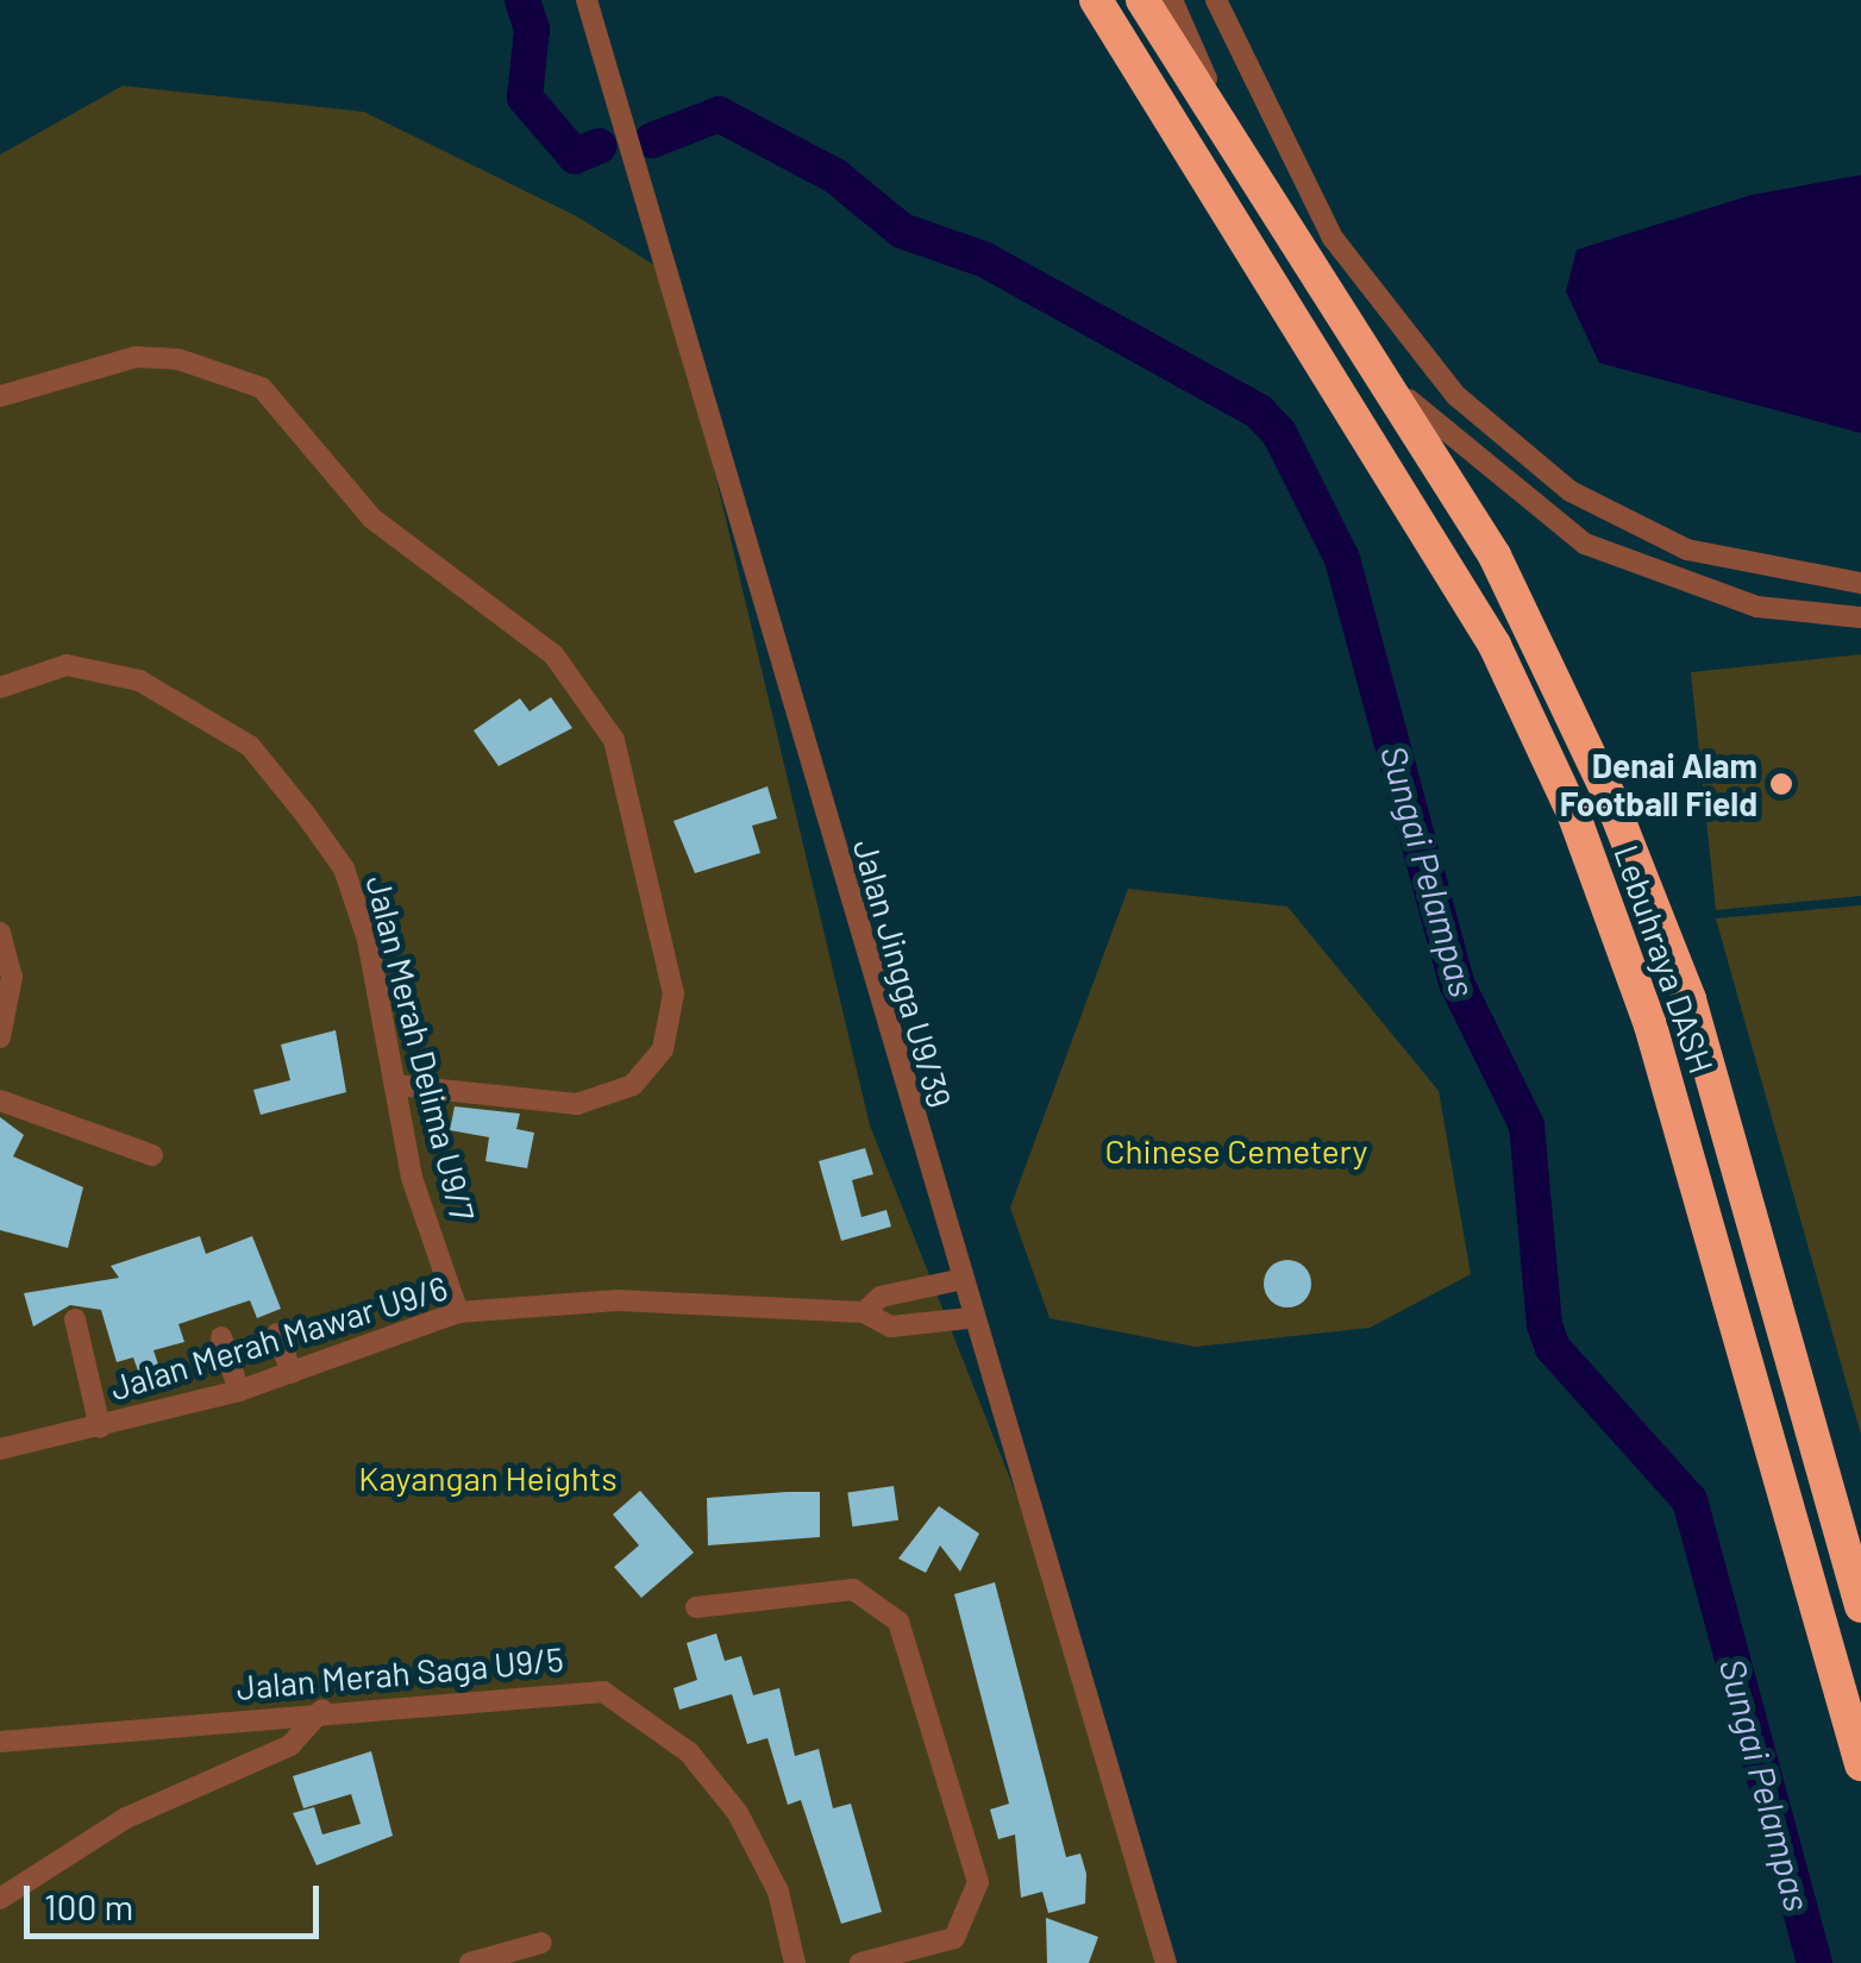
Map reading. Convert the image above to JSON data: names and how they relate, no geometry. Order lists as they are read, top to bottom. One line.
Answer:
{"streets":{"highway":["Lebuhraya DASH"],"street":["Jalan Jingga U9/39","Jalan Merah Delima U9/7","Jalan Merah Mawar U9/6","Jalan Merah Saga U9/5"]},"crossings":[["Jalan Jingga U9/39","Jalan Merah Mawar U9/6"],["Jalan Merah Delima U9/7","Jalan Merah Mawar U9/6"]],"water":["Sungai Pelampas"],"parks":["Chinese Cemetery","Kayangan Heights"],"places":["Denai Alam Football Field"],"scale_bar":"100 m"}
